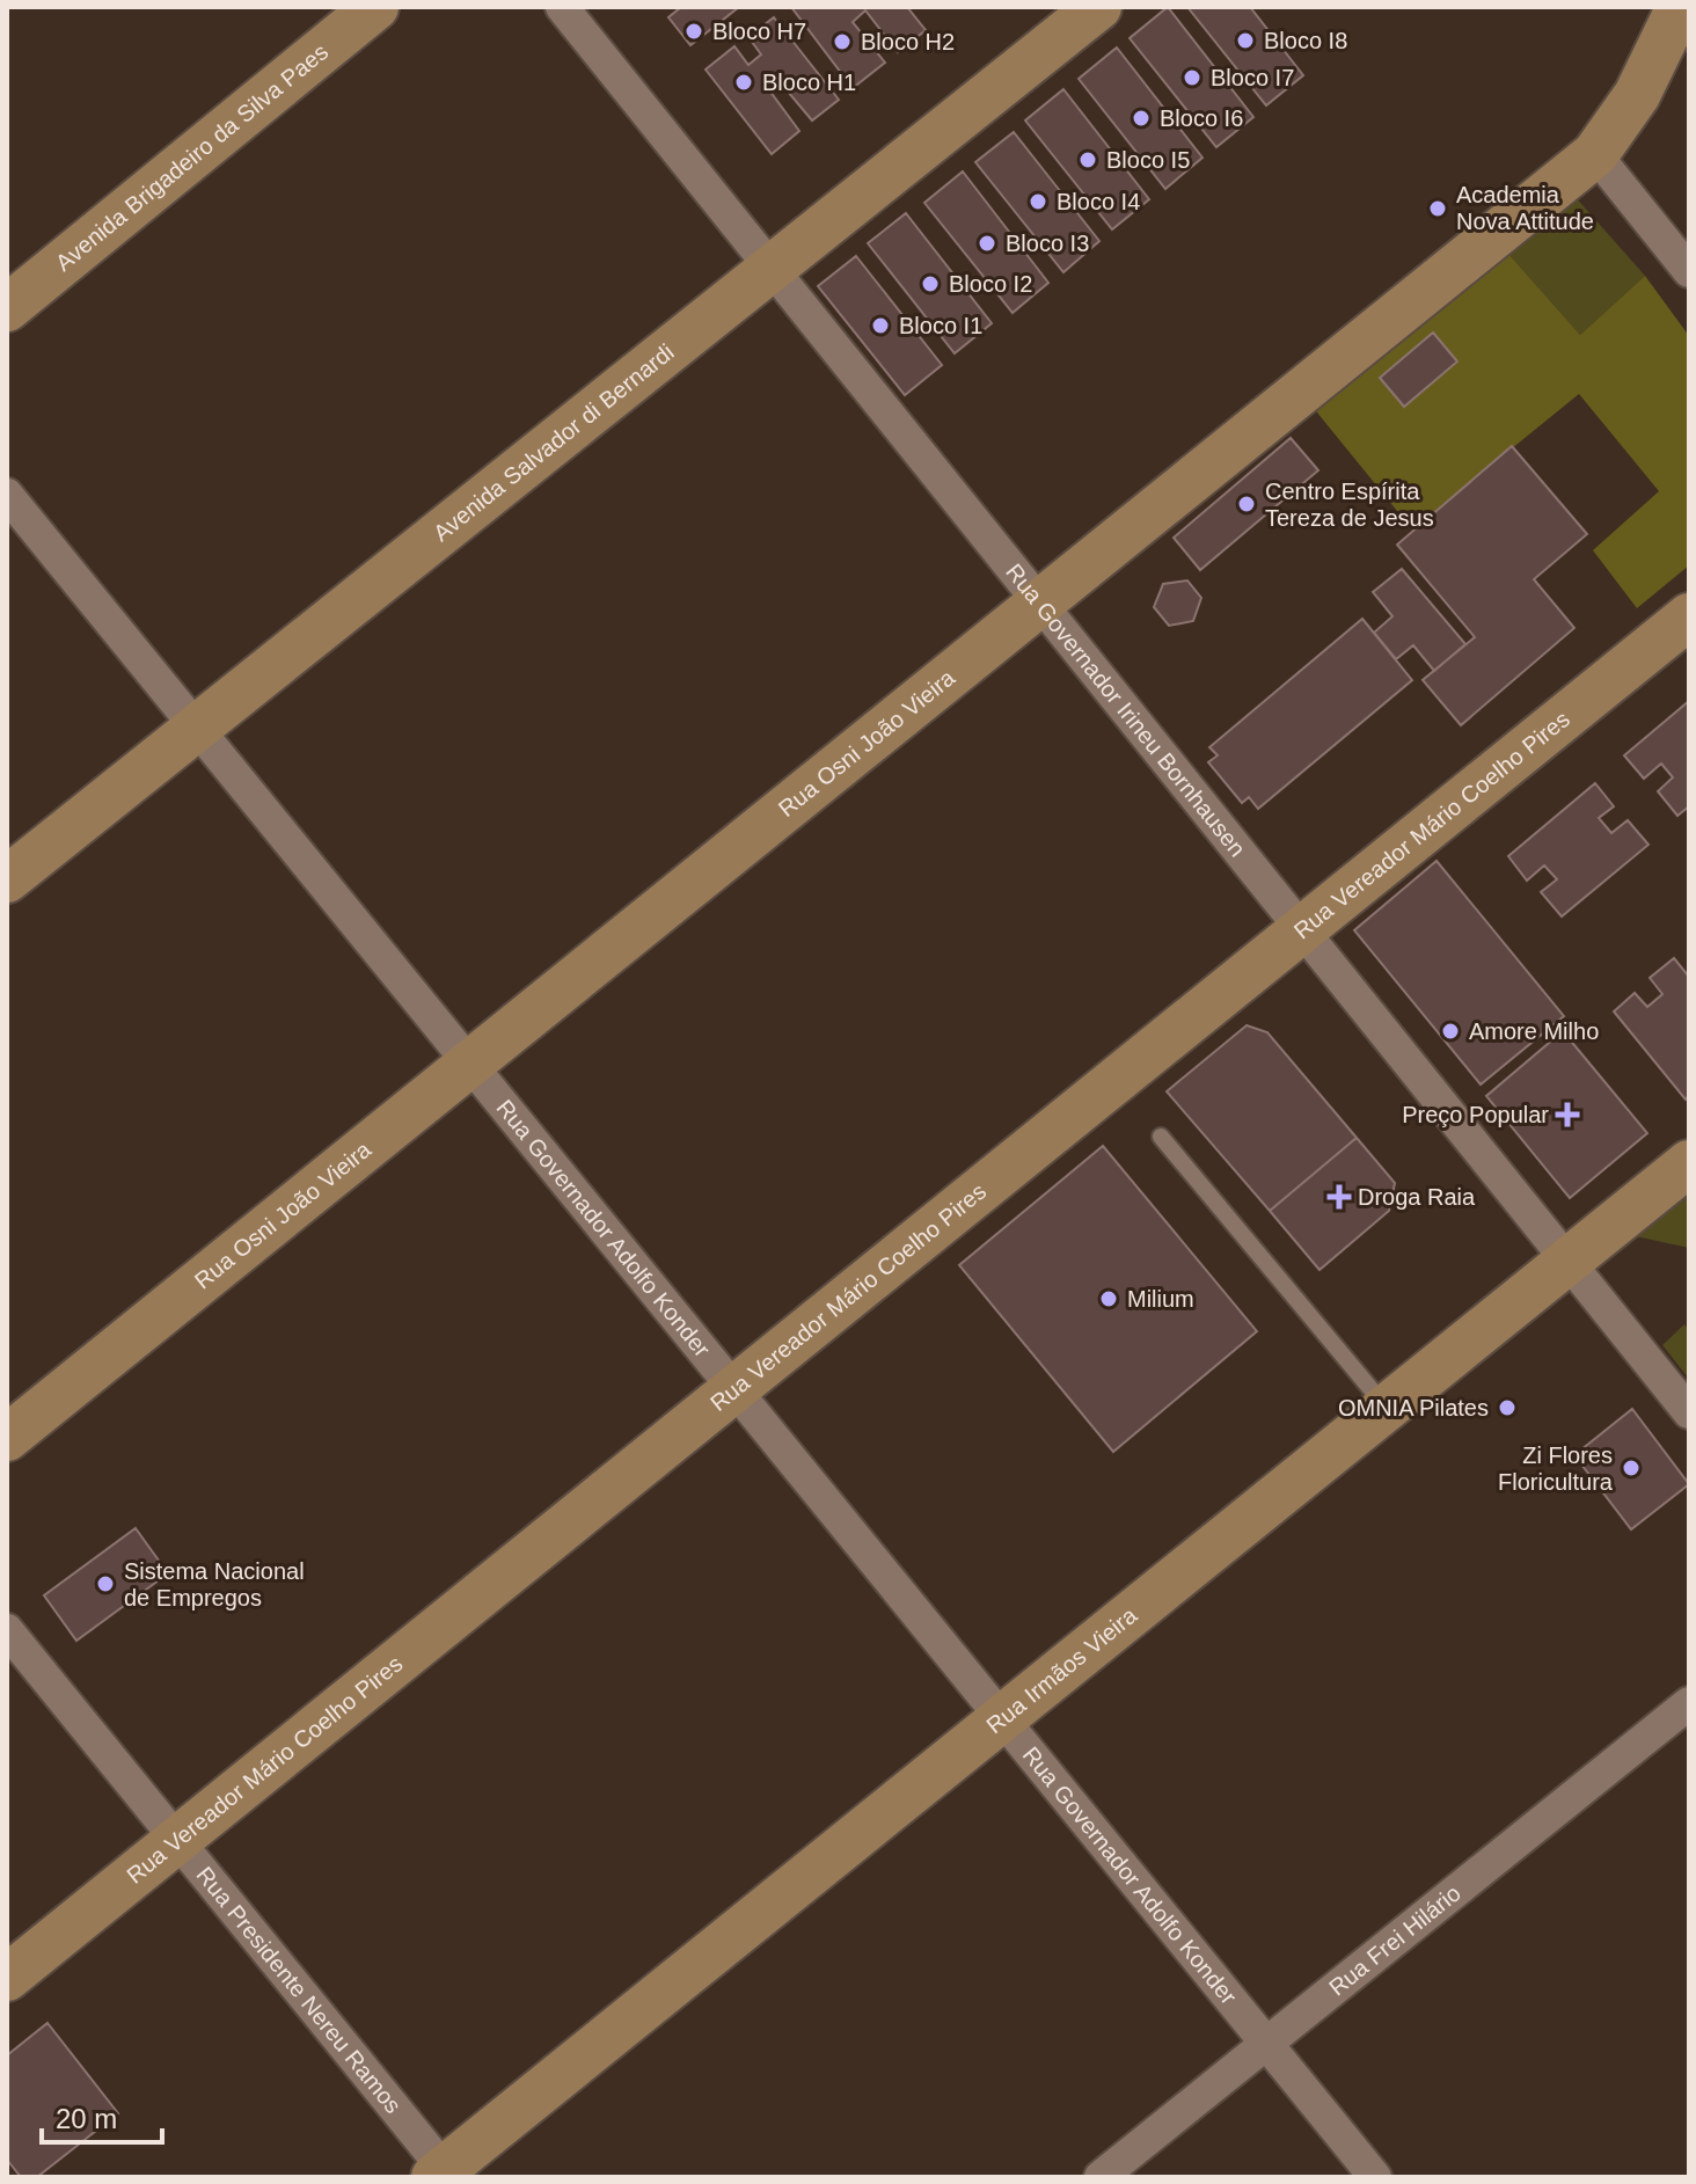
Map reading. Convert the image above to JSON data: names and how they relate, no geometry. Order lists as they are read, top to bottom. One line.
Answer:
{"streets":{"street":["Avenida Brigadeiro da Silva Paes","Avenida Salvador di Bernardi","Rua Governador Irineu Bornhausen","Rua Osni João Vieira","Rua Vereador Mário Coelho Pires","Rua Governador Adolfo Konder","Rua Irmãos Vieira","Rua Frei Hilário","Rua Presidente Nereu Ramos"]},"crossings":[["Avenida Salvador di Bernardi","Rua Governador Irineu Bornhausen"],["Avenida Salvador di Bernardi","Rua Governador Adolfo Konder"],["Rua Governador Irineu Bornhausen","Rua Osni João Vieira"],["Rua Governador Irineu Bornhausen","Rua Vereador Mário Coelho Pires"],["Rua Governador Irineu Bornhausen","Rua Irmãos Vieira"],["Rua Osni João Vieira","Rua Governador Adolfo Konder"],["Rua Vereador Mário Coelho Pires","Rua Governador Adolfo Konder"],["Rua Vereador Mário Coelho Pires","Rua Presidente Nereu Ramos"],["Rua Governador Adolfo Konder","Rua Irmãos Vieira"],["Rua Governador Adolfo Konder","Rua Frei Hilário"],["Rua Irmãos Vieira","Rua Presidente Nereu Ramos"]],"places":{"other":["Bloco H7","Bloco I8","Bloco H2","Bloco I7","Bloco H1","Bloco I6","Bloco I5","Bloco I4","Academia Nova Attitude","Bloco I3","Bloco I2","Bloco I1","Centro Espírita Tereza de Jesus","Amore Milho","Milium","OMNIA Pilates","Zi Flores Floricultura","Sistema Nacional de Empregos"],"health":["Preço Popular","Droga Raia"]},"scale_bar":"20 m"}
